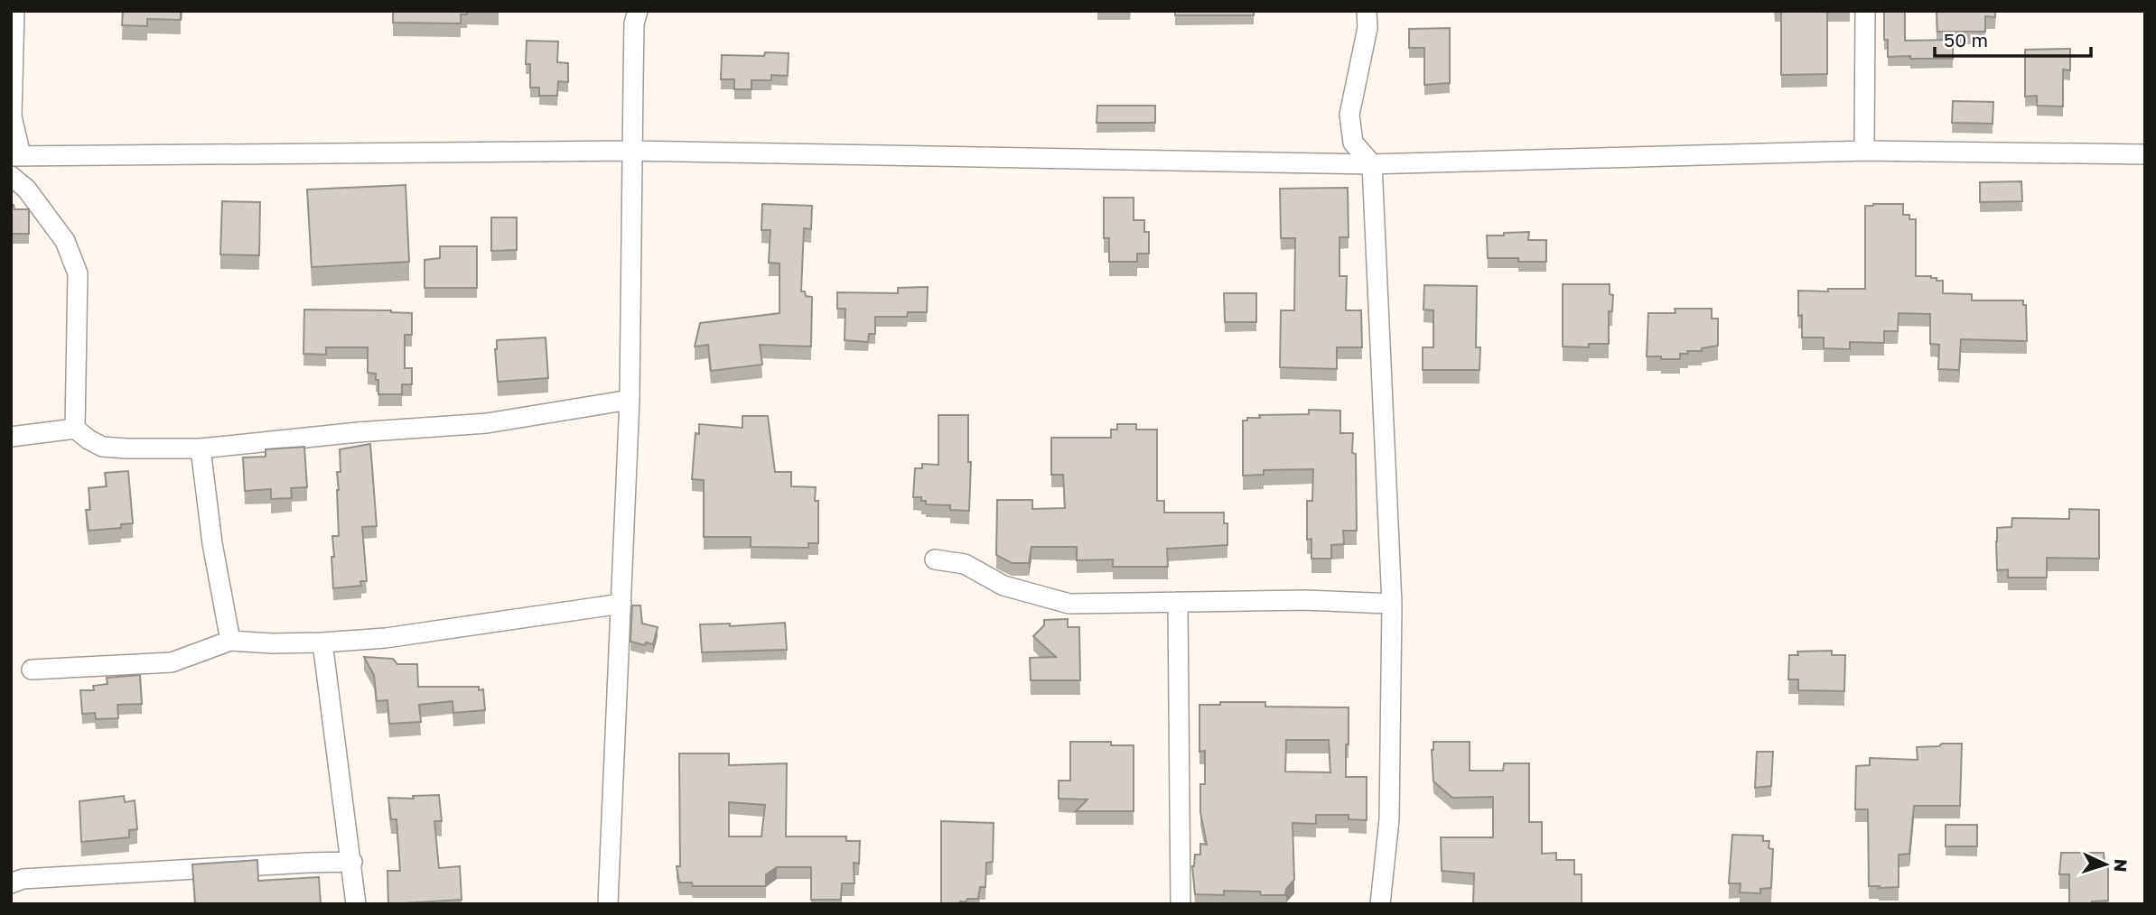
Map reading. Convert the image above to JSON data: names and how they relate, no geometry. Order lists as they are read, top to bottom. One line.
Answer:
{"scale_bar":"50 m","north":"right"}
